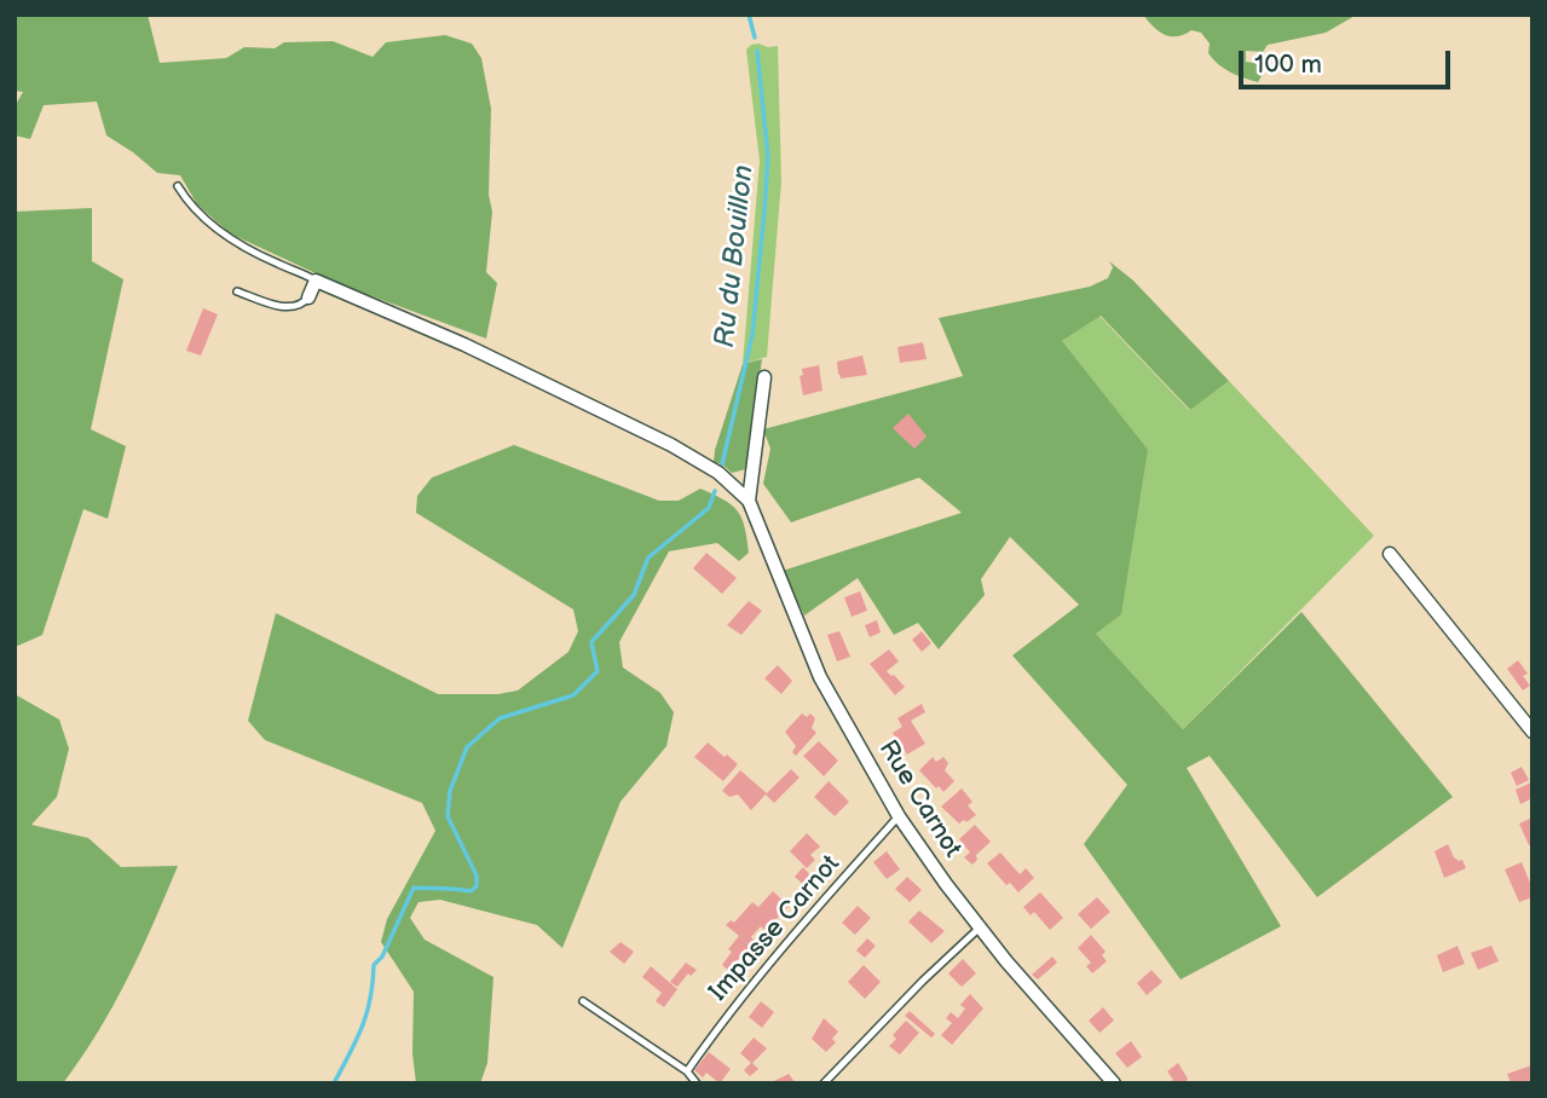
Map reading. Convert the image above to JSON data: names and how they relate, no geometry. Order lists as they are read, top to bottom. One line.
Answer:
{"streets":{"street":["Rue Carnot"],"lane":["Impasse Carnot"]},"crossings":[["Rue Carnot","Impasse Carnot"]],"water":["Ru du Bouillon"],"scale_bar":"100 m"}
